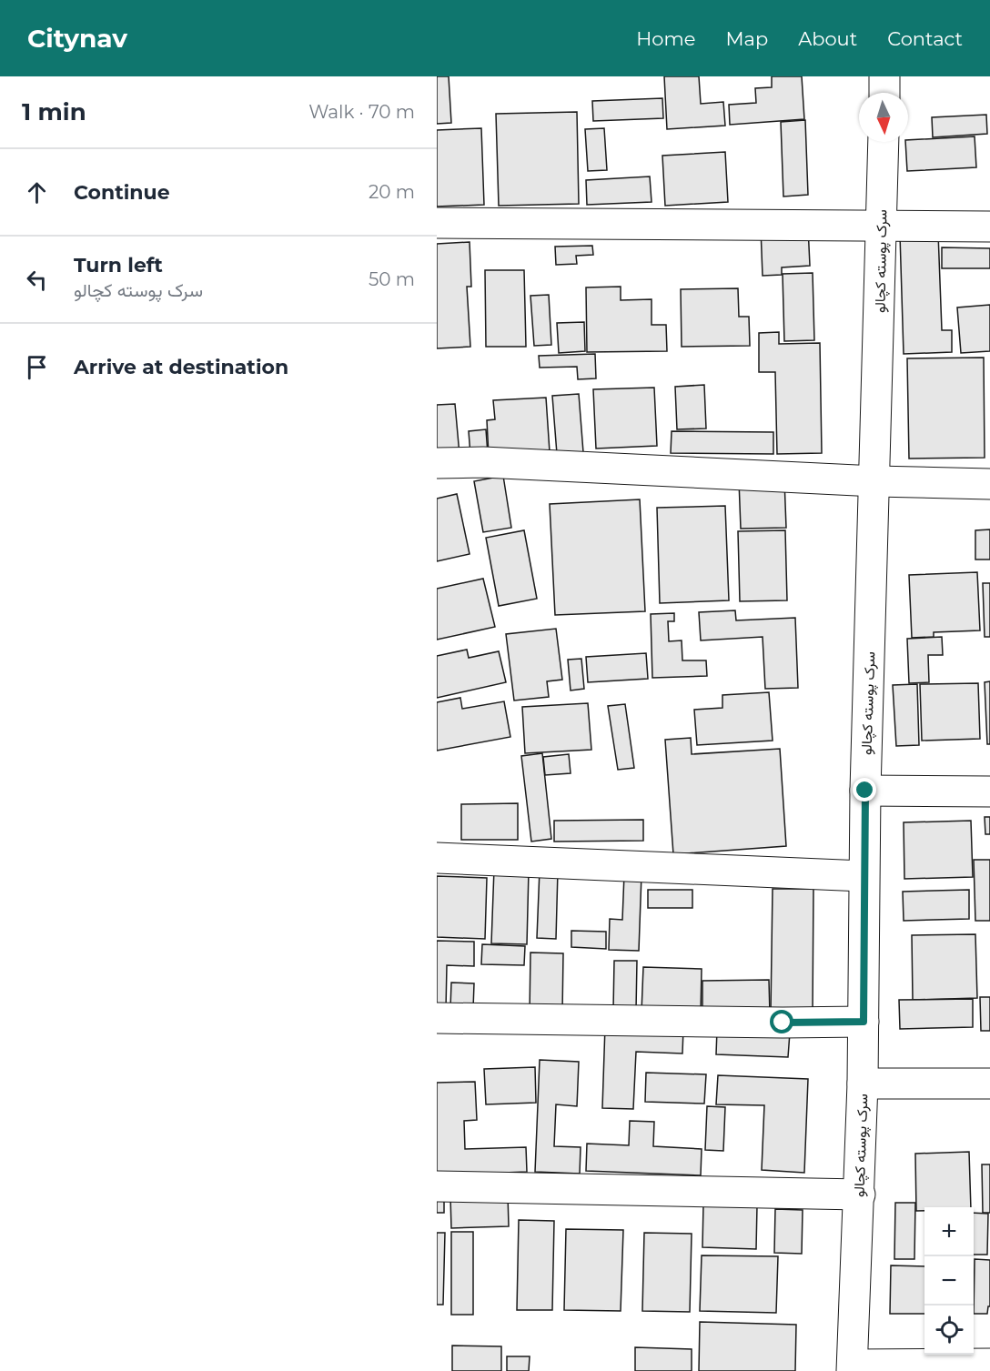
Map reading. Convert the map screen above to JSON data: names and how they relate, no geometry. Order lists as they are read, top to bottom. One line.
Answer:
{"streets":{"street":["سرک پوسته کچالو"]},"north":"bottom","page":{"header":"Citynav","nav":["Home","Map","About","Contact"],"heading":["1 min","Walk · 70 m"],"list":[["Continue","20 m"],["Turn left","سرک پوسته کچالو","50 m"],"Arrive at destination"],"map_buttons":["+","−"]}}
